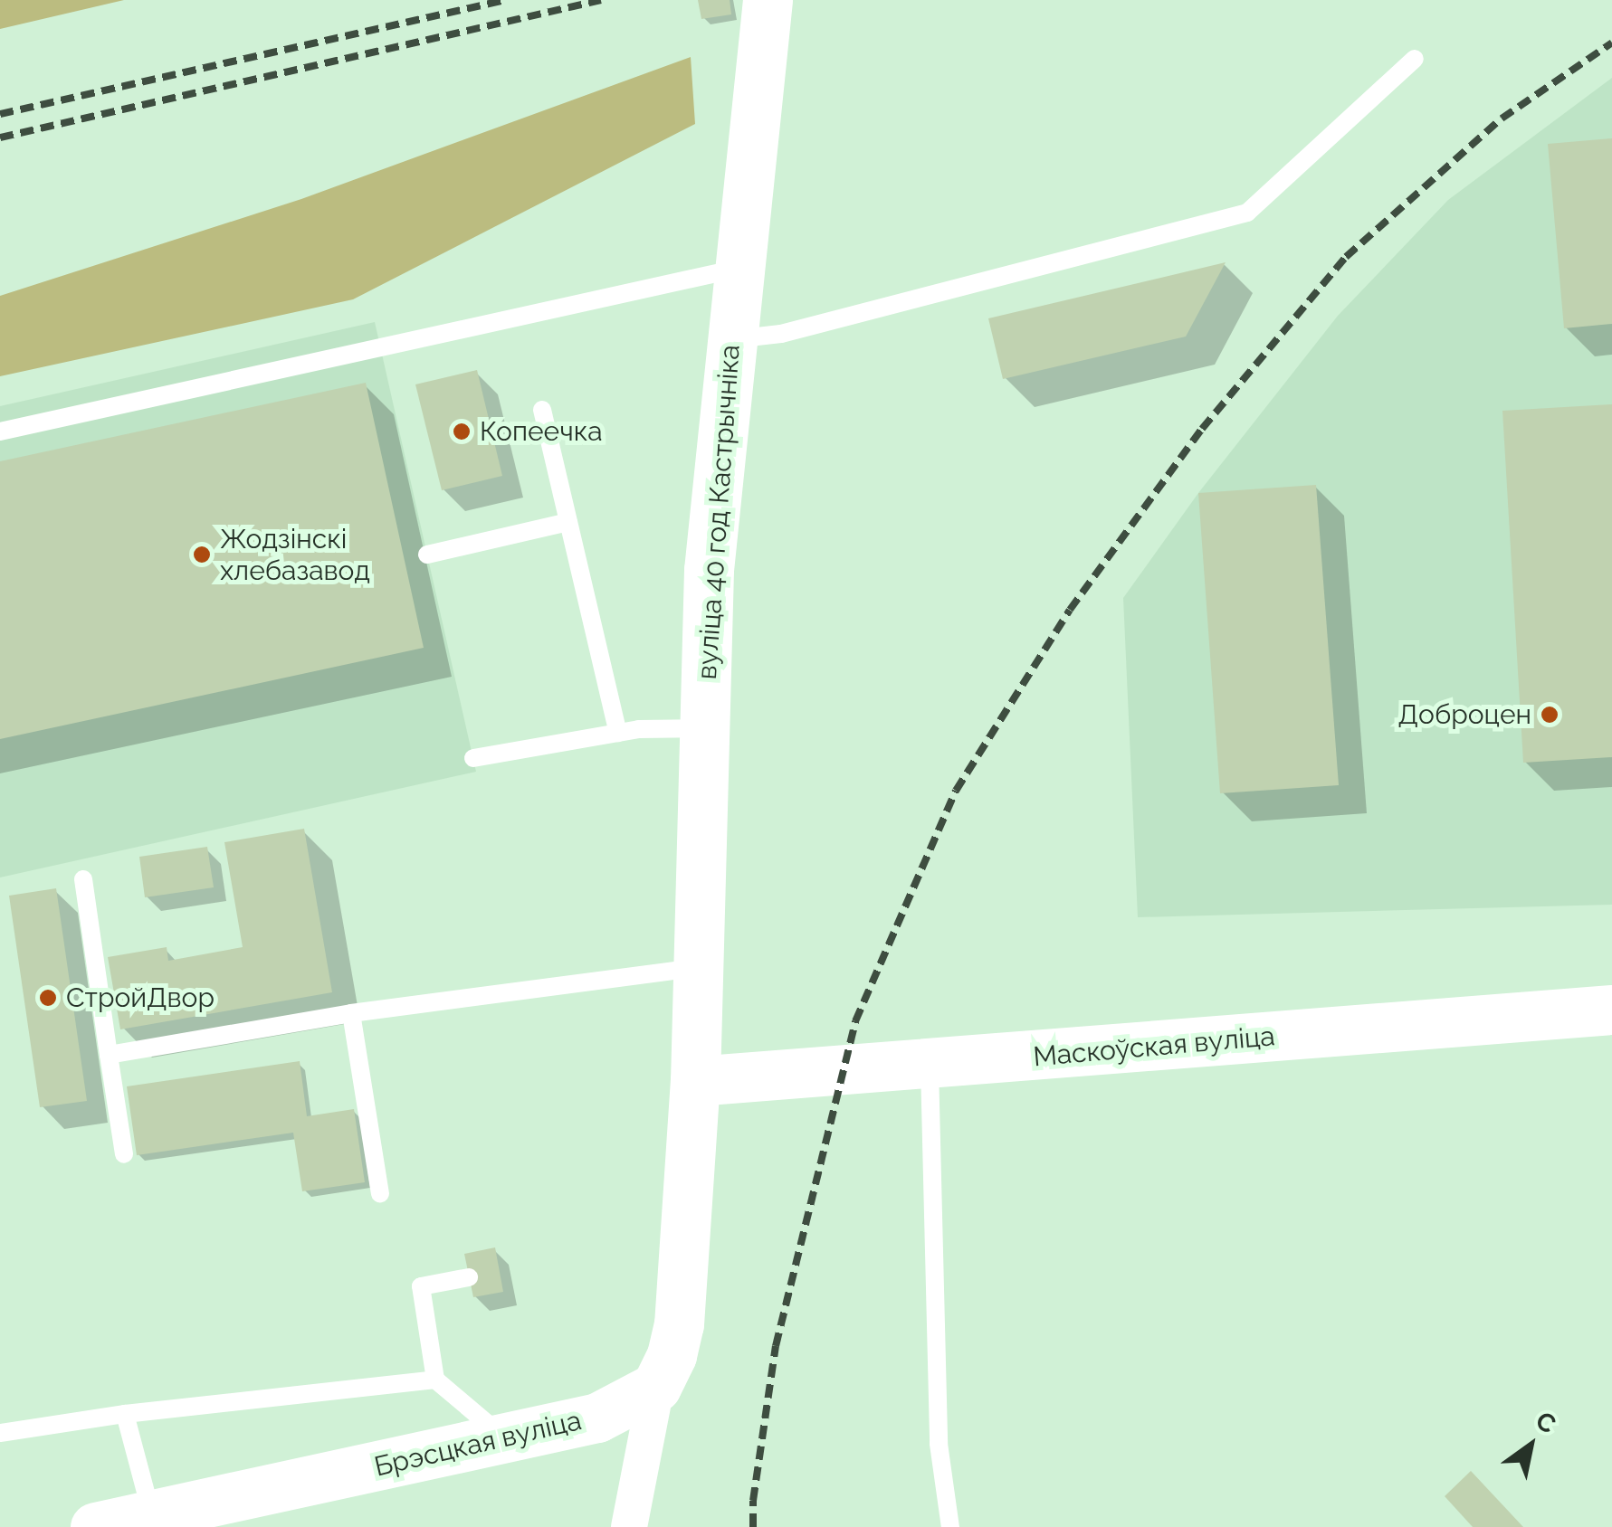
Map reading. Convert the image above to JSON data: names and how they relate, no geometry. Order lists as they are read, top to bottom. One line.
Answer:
{"streets":{"main road":["вуліца 40 год Кастрычніка","Маскоўская вуліца","Брэсцкая вуліца"]},"crossings":[["вуліца 40 год Кастрычніка","Маскоўская вуліца"]],"places":["Копеечка","Жодзінскі хлебазавод","Доброцен","СтройДвор"],"north":"top right"}
